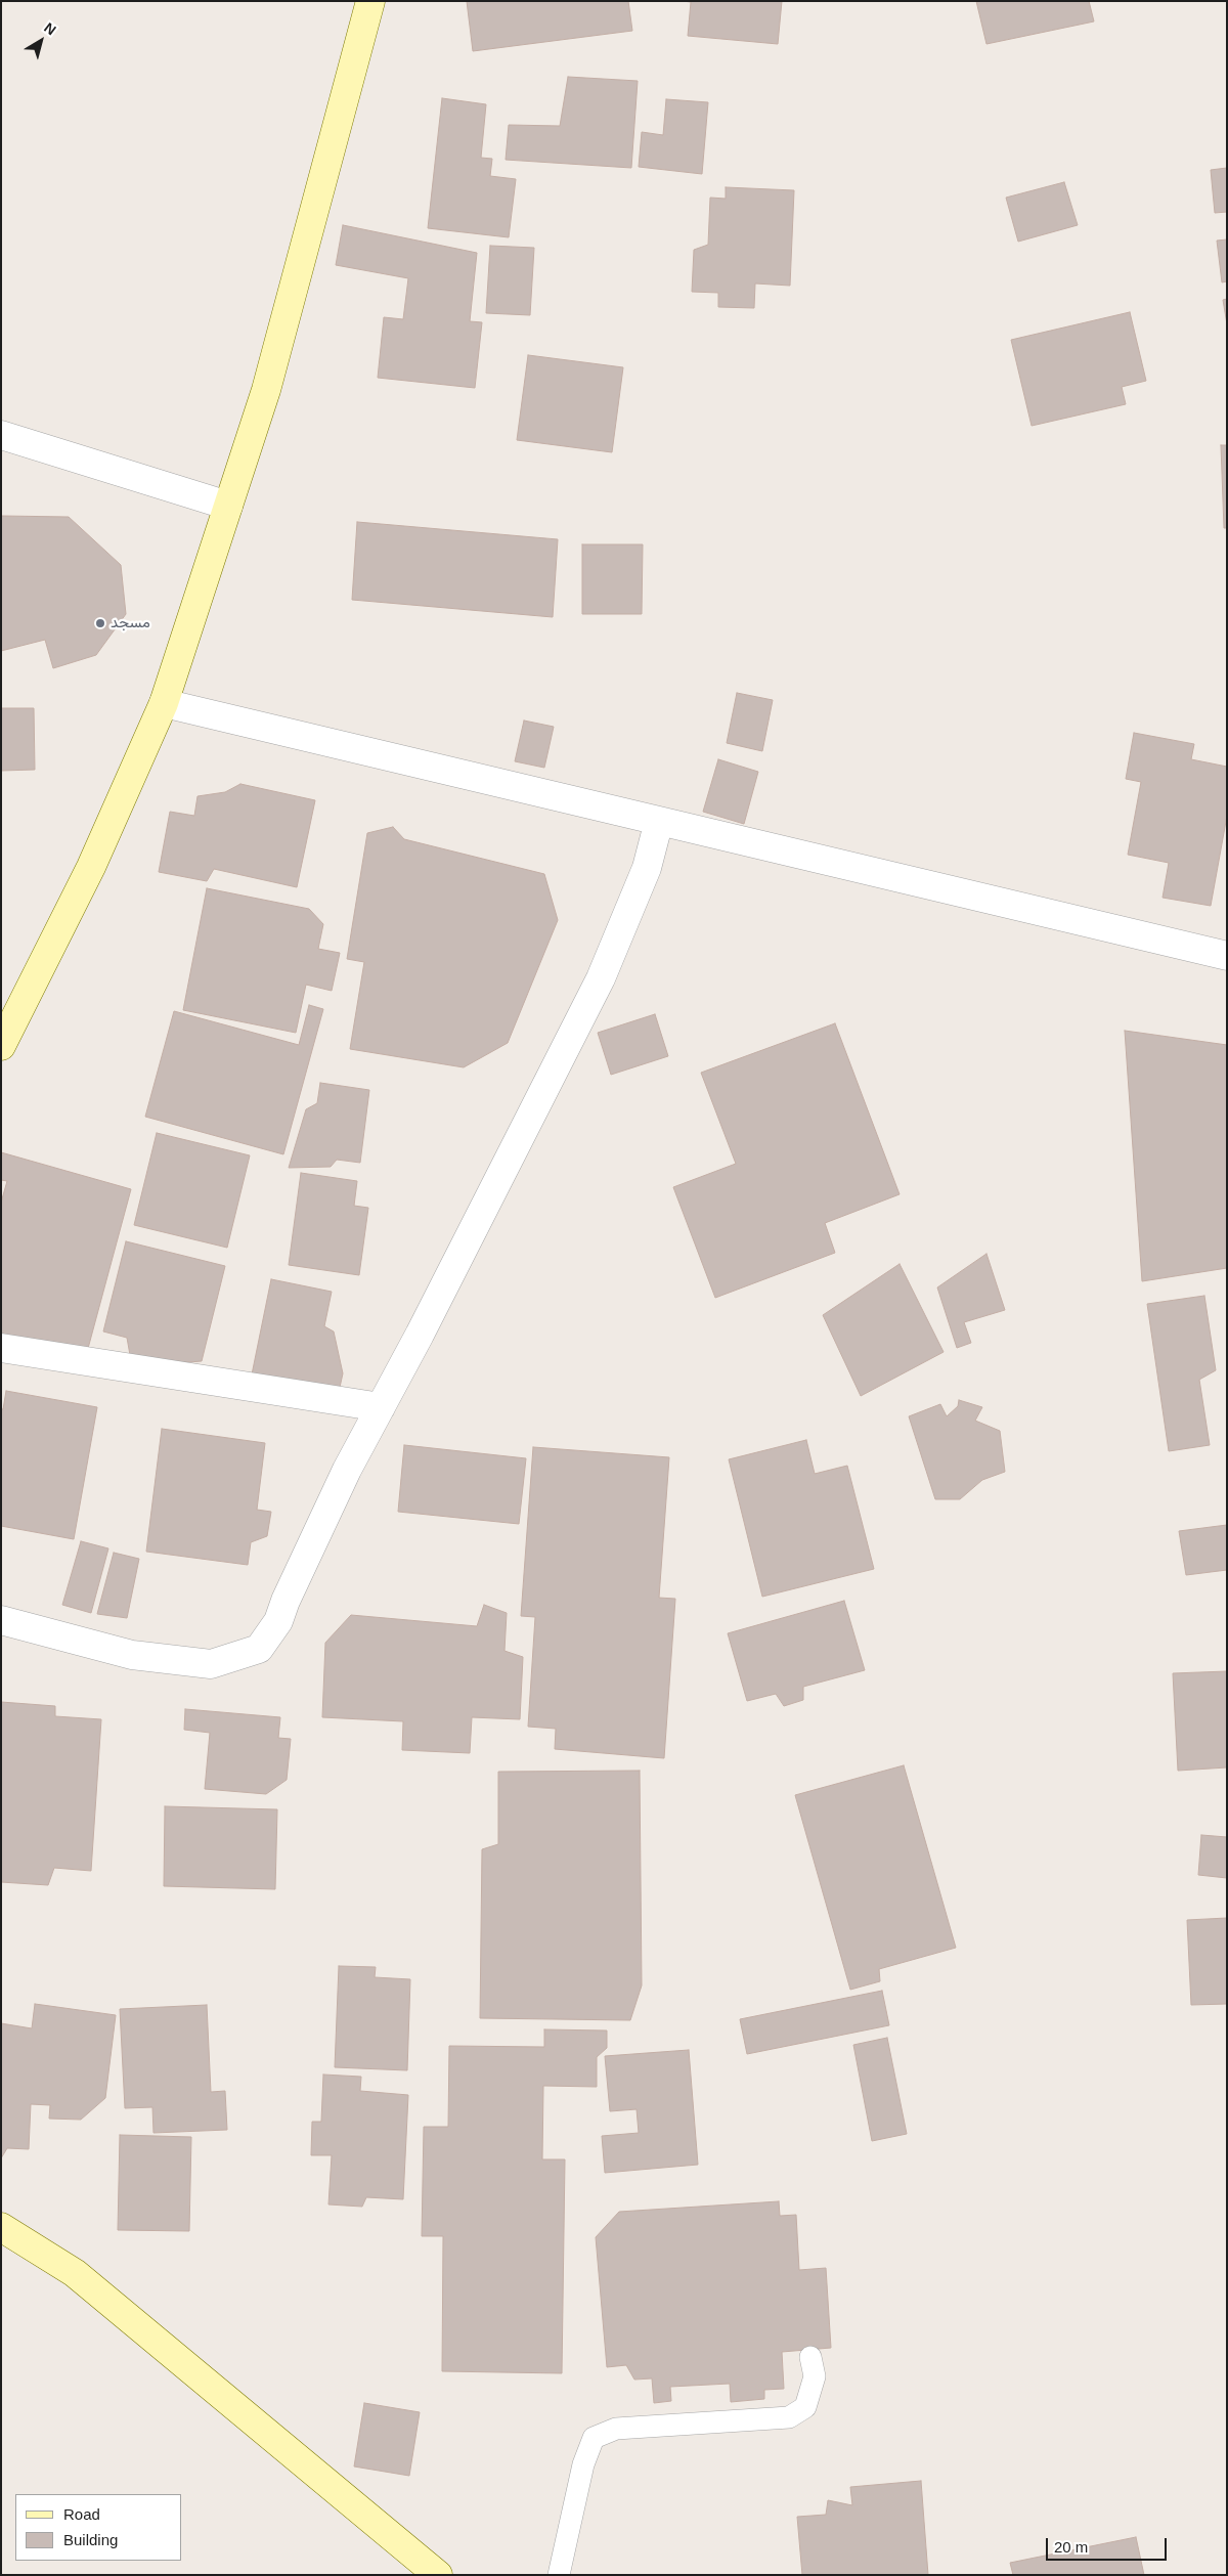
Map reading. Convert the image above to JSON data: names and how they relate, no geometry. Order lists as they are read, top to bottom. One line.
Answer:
{"places":["مسجد"],"legend":["Road","Building"],"scale_bar":"20 m","north":"top right"}
